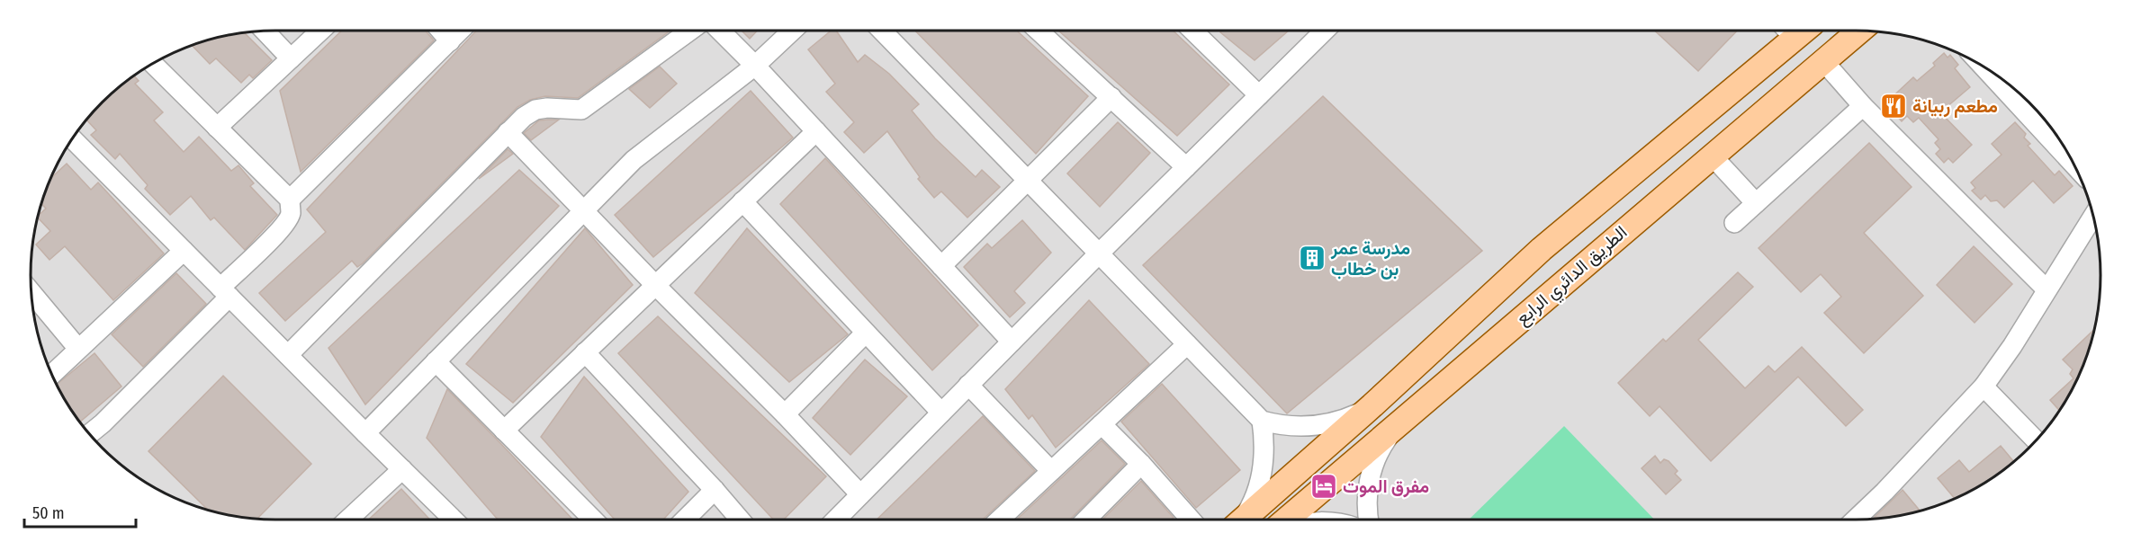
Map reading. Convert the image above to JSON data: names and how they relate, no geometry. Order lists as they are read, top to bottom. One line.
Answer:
{"streets":{"main road":["الطريق الدائري الرابع"]},"places":{"restaurant":["مطعم ربيانة"],"building":["مدرسة عمر بن خطاب"],"hotel":["مفرق الموت"]},"scale_bar":"50 m"}
